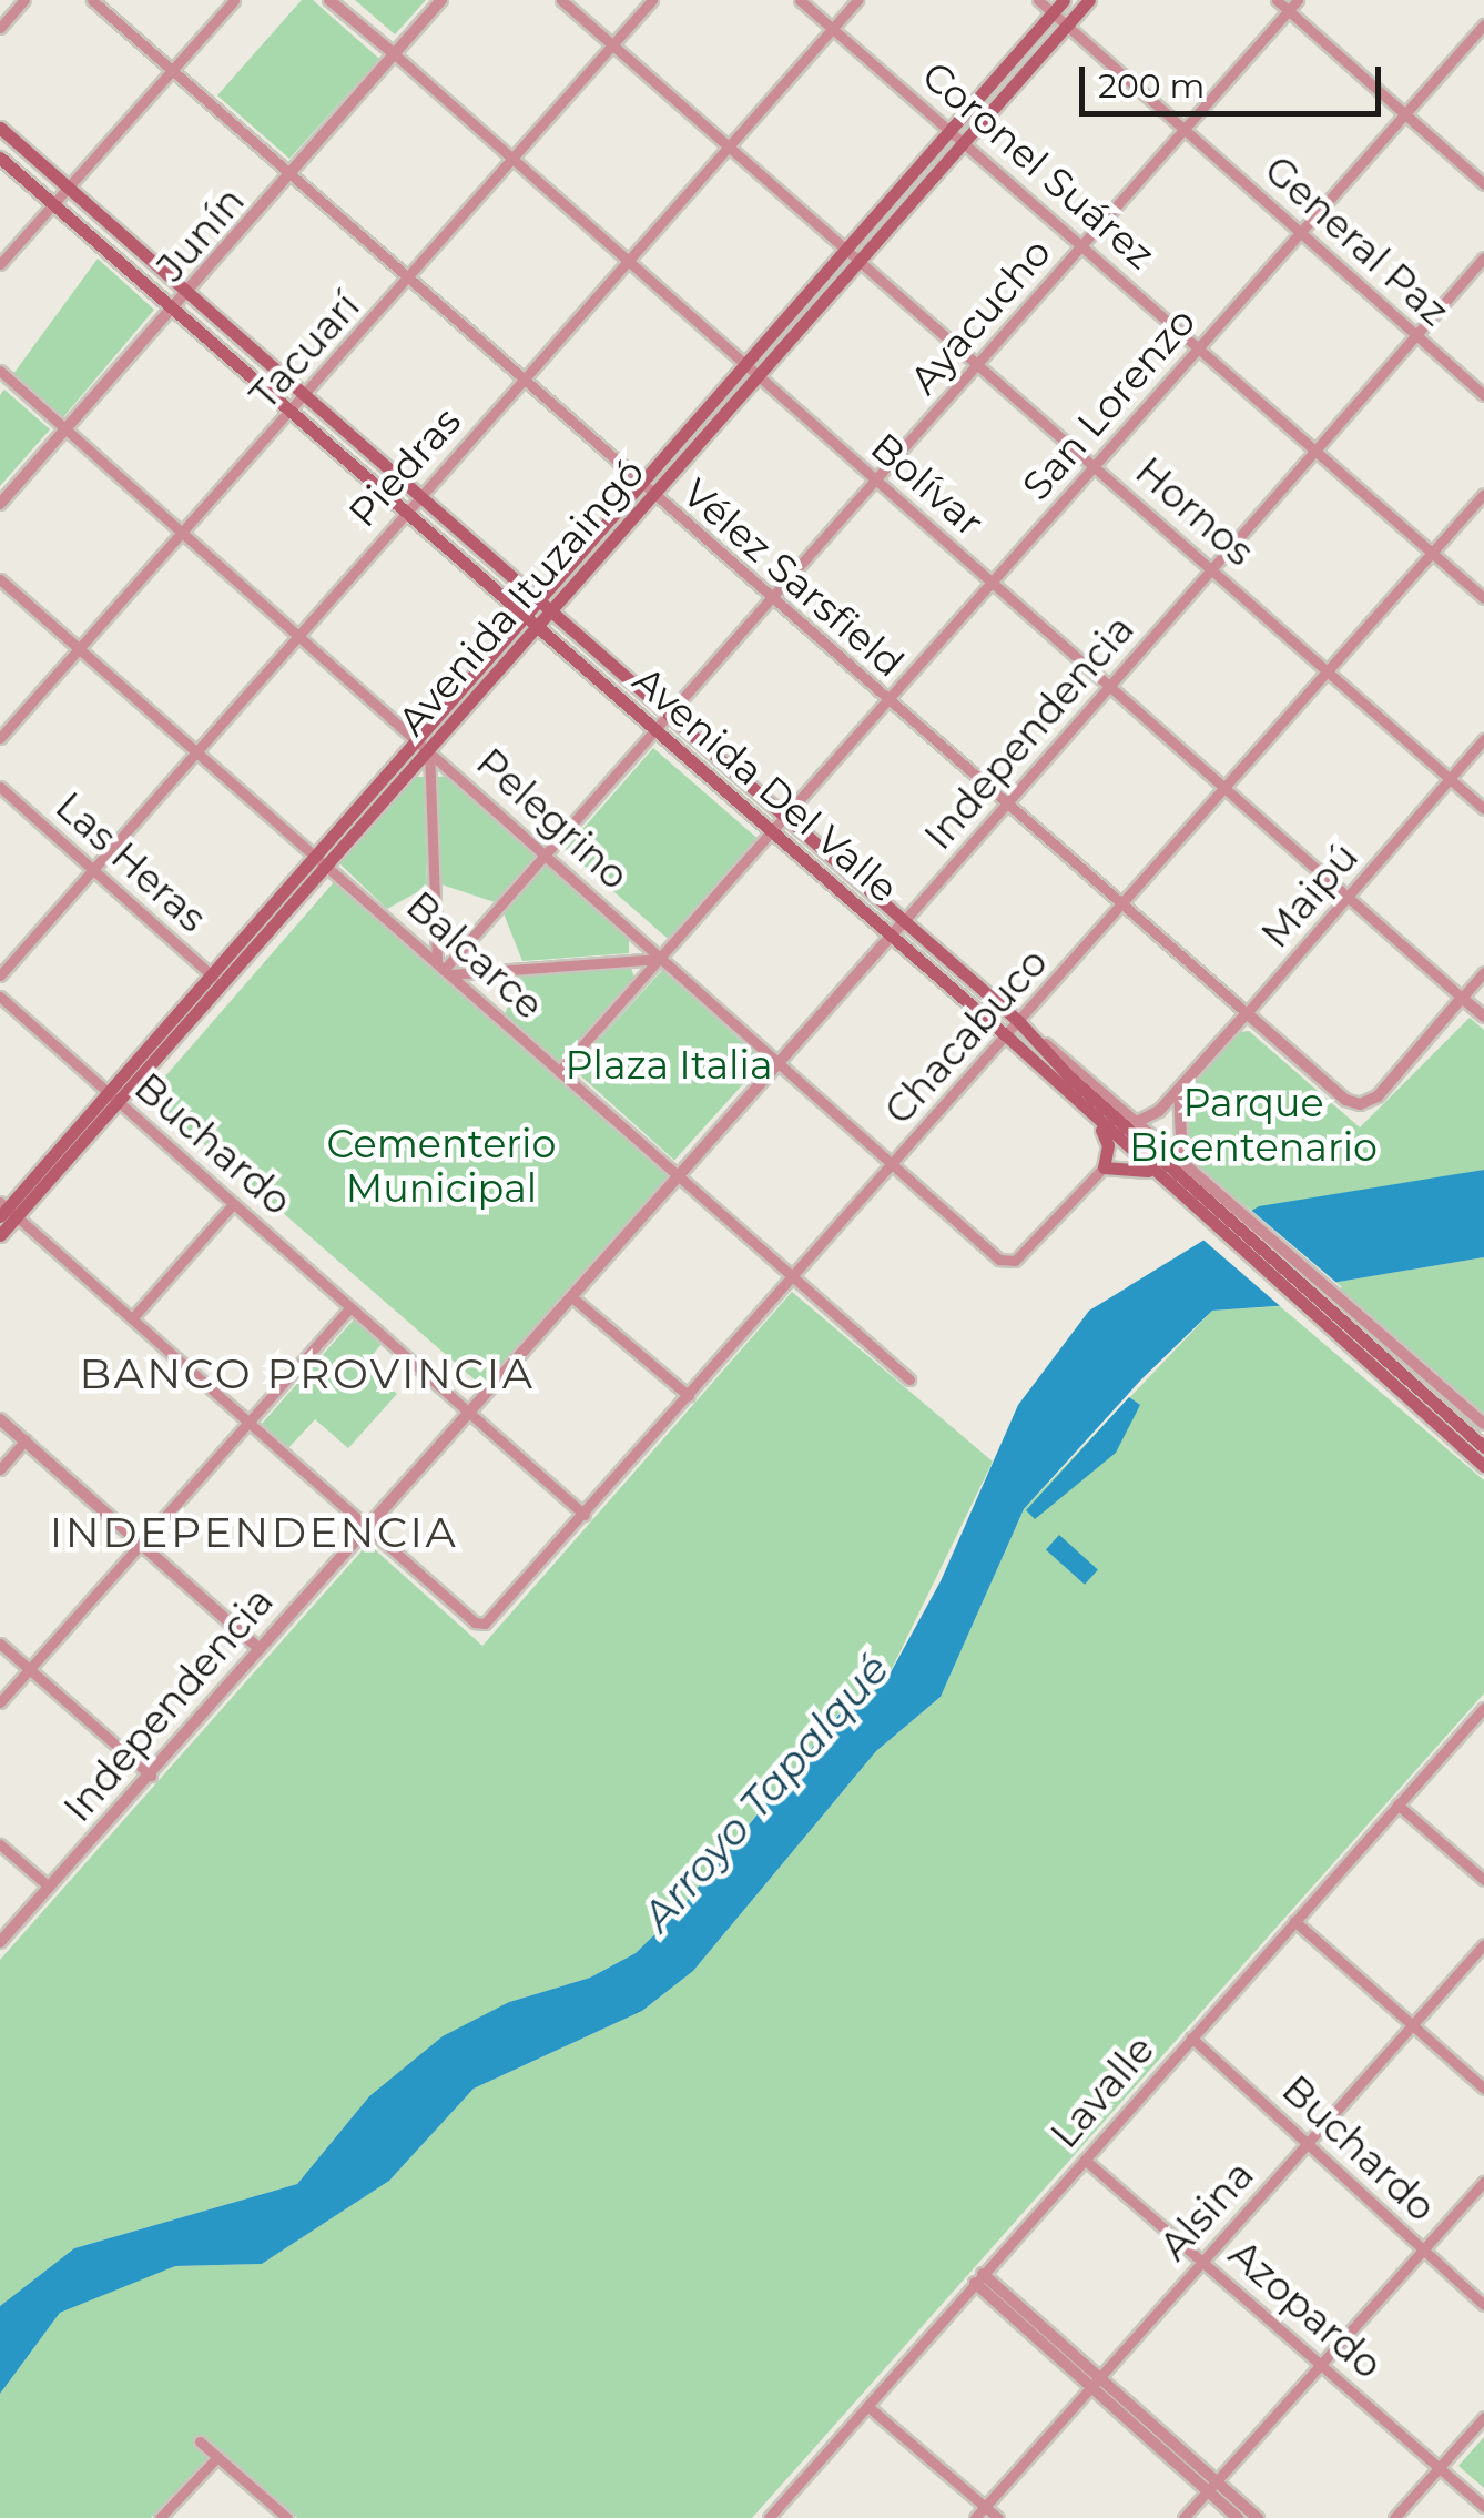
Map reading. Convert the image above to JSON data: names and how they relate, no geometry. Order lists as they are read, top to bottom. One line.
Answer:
{"streets":{"main road":["Avenida Ituzaingó","Avenida Del Valle"],"street":["Coronel Suárez","Junín","General Paz","Ayacucho","Tacuarí","San Lorenzo","Piedras","Bolívar","Hornos","Vélez Sarsfield","Independencia","Pelegrino","Las Heras","Maipú","Balcarce","Chacabuco","Buchardo","Lavalle","Alsina","Azopardo"]},"crossings":[["Coronel Suárez","Ayacucho"],["Coronel Suárez","San Lorenzo"],["Coronel Suárez","Piedras"],["Coronel Suárez","Avenida Ituzaingó"],["Coronel Suárez","Independencia"],["Coronel Suárez","Chacabuco"],["Junín","Bolívar"],["Junín","Vélez Sarsfield"],["Junín","Avenida Del Valle"],["Junín","Pelegrino"],["General Paz","Ayacucho"],["General Paz","San Lorenzo"],["General Paz","Avenida Ituzaingó"],["General Paz","Independencia"],["Ayacucho","Bolívar"],["Ayacucho","Hornos"],["Ayacucho","Vélez Sarsfield"],["Ayacucho","Avenida Del Valle"],["Ayacucho","Pelegrino"],["Ayacucho","Balcarce"],["Tacuarí","Bolívar"],["Tacuarí","Hornos"],["Tacuarí","Vélez Sarsfield"],["Tacuarí","Avenida Del Valle"],["Tacuarí","Pelegrino"],["Tacuarí","Balcarce"],["San Lorenzo","Bolívar"],["San Lorenzo","Hornos"],["San Lorenzo","Vélez Sarsfield"],["San Lorenzo","Avenida Del Valle"],["San Lorenzo","Pelegrino"],["San Lorenzo","Balcarce"],["Piedras","Bolívar"],["Piedras","Hornos"],["Piedras","Vélez Sarsfield"],["Piedras","Avenida Del Valle"],["Piedras","Pelegrino"],["Piedras","Las Heras"],["Piedras","Balcarce"],["Bolívar","Vélez Sarsfield"],["Bolívar","Avenida Ituzaingó"],["Bolívar","Independencia"],["Bolívar","Maipú"],["Bolívar","Chacabuco"],["Hornos","Avenida Ituzaingó"],["Hornos","Independencia"],["Hornos","Maipú"],["Hornos","Chacabuco"],["Vélez Sarsfield","Avenida Ituzaingó"],["Vélez Sarsfield","Independencia"],["Vélez Sarsfield","Maipú"],["Vélez Sarsfield","Chacabuco"],["Avenida Ituzaingó","Avenida Del Valle"],["Avenida Ituzaingó","Pelegrino"],["Avenida Ituzaingó","Las Heras"],["Avenida Ituzaingó","Balcarce"],["Avenida Ituzaingó","Buchardo"],["Independencia","Avenida Del Valle"],["Independencia","Pelegrino"],["Independencia","Balcarce"],["Independencia","Chacabuco"],["Independencia","Buchardo"],["Avenida Del Valle","Maipú"],["Avenida Del Valle","Chacabuco"],["Pelegrino","Chacabuco"],["Balcarce","Chacabuco"],["Chacabuco","Buchardo"],["Buchardo","Lavalle"],["Buchardo","Alsina"],["Lavalle","Azopardo"],["Alsina","Azopardo"]],"districts":["BANCO PROVINCIA","INDEPENDENCIA"],"water":["Arroyo Tapalqué"],"parks":["Plaza Italia","Parque Bicentenario","Cementerio Municipal"],"scale_bar":"200 m"}
